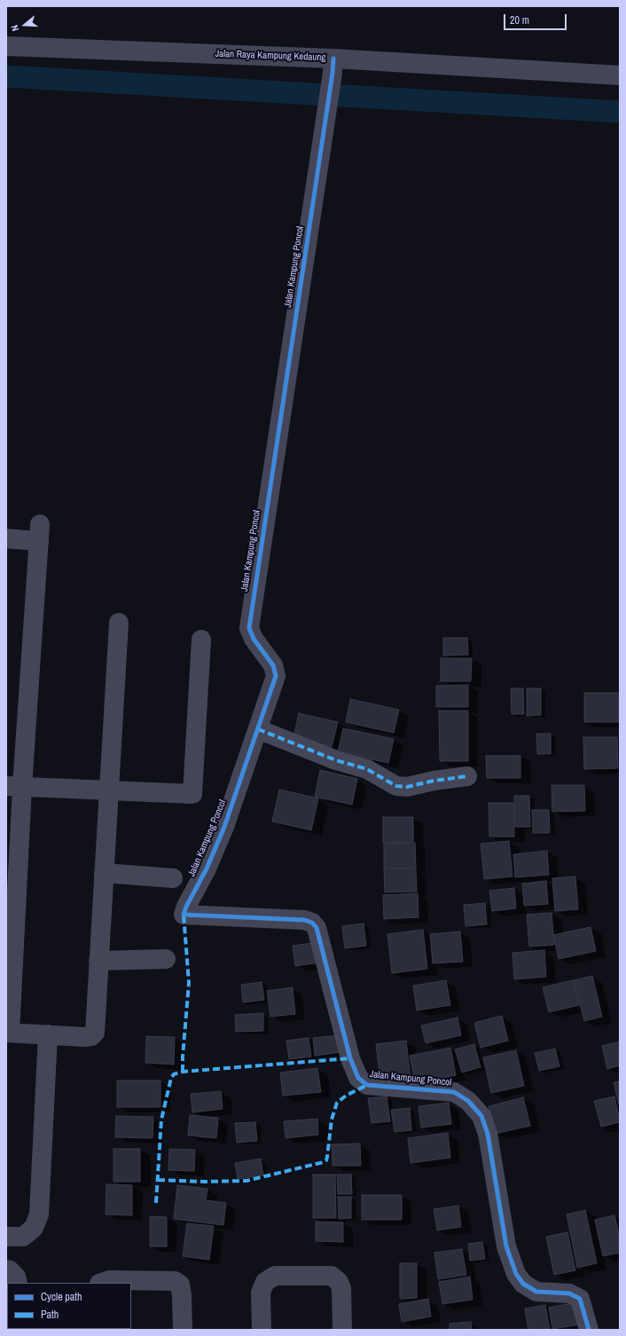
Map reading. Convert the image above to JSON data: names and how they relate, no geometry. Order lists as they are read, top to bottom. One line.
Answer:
{"streets":{"street":["Jalan Raya Kampung Kedaung","Jalan Kampung Poncol"]},"crossings":[["Jalan Raya Kampung Kedaung","Jalan Kampung Poncol"]],"legend":["Cycle path","Path"],"scale_bar":"20 m","north":"left"}
